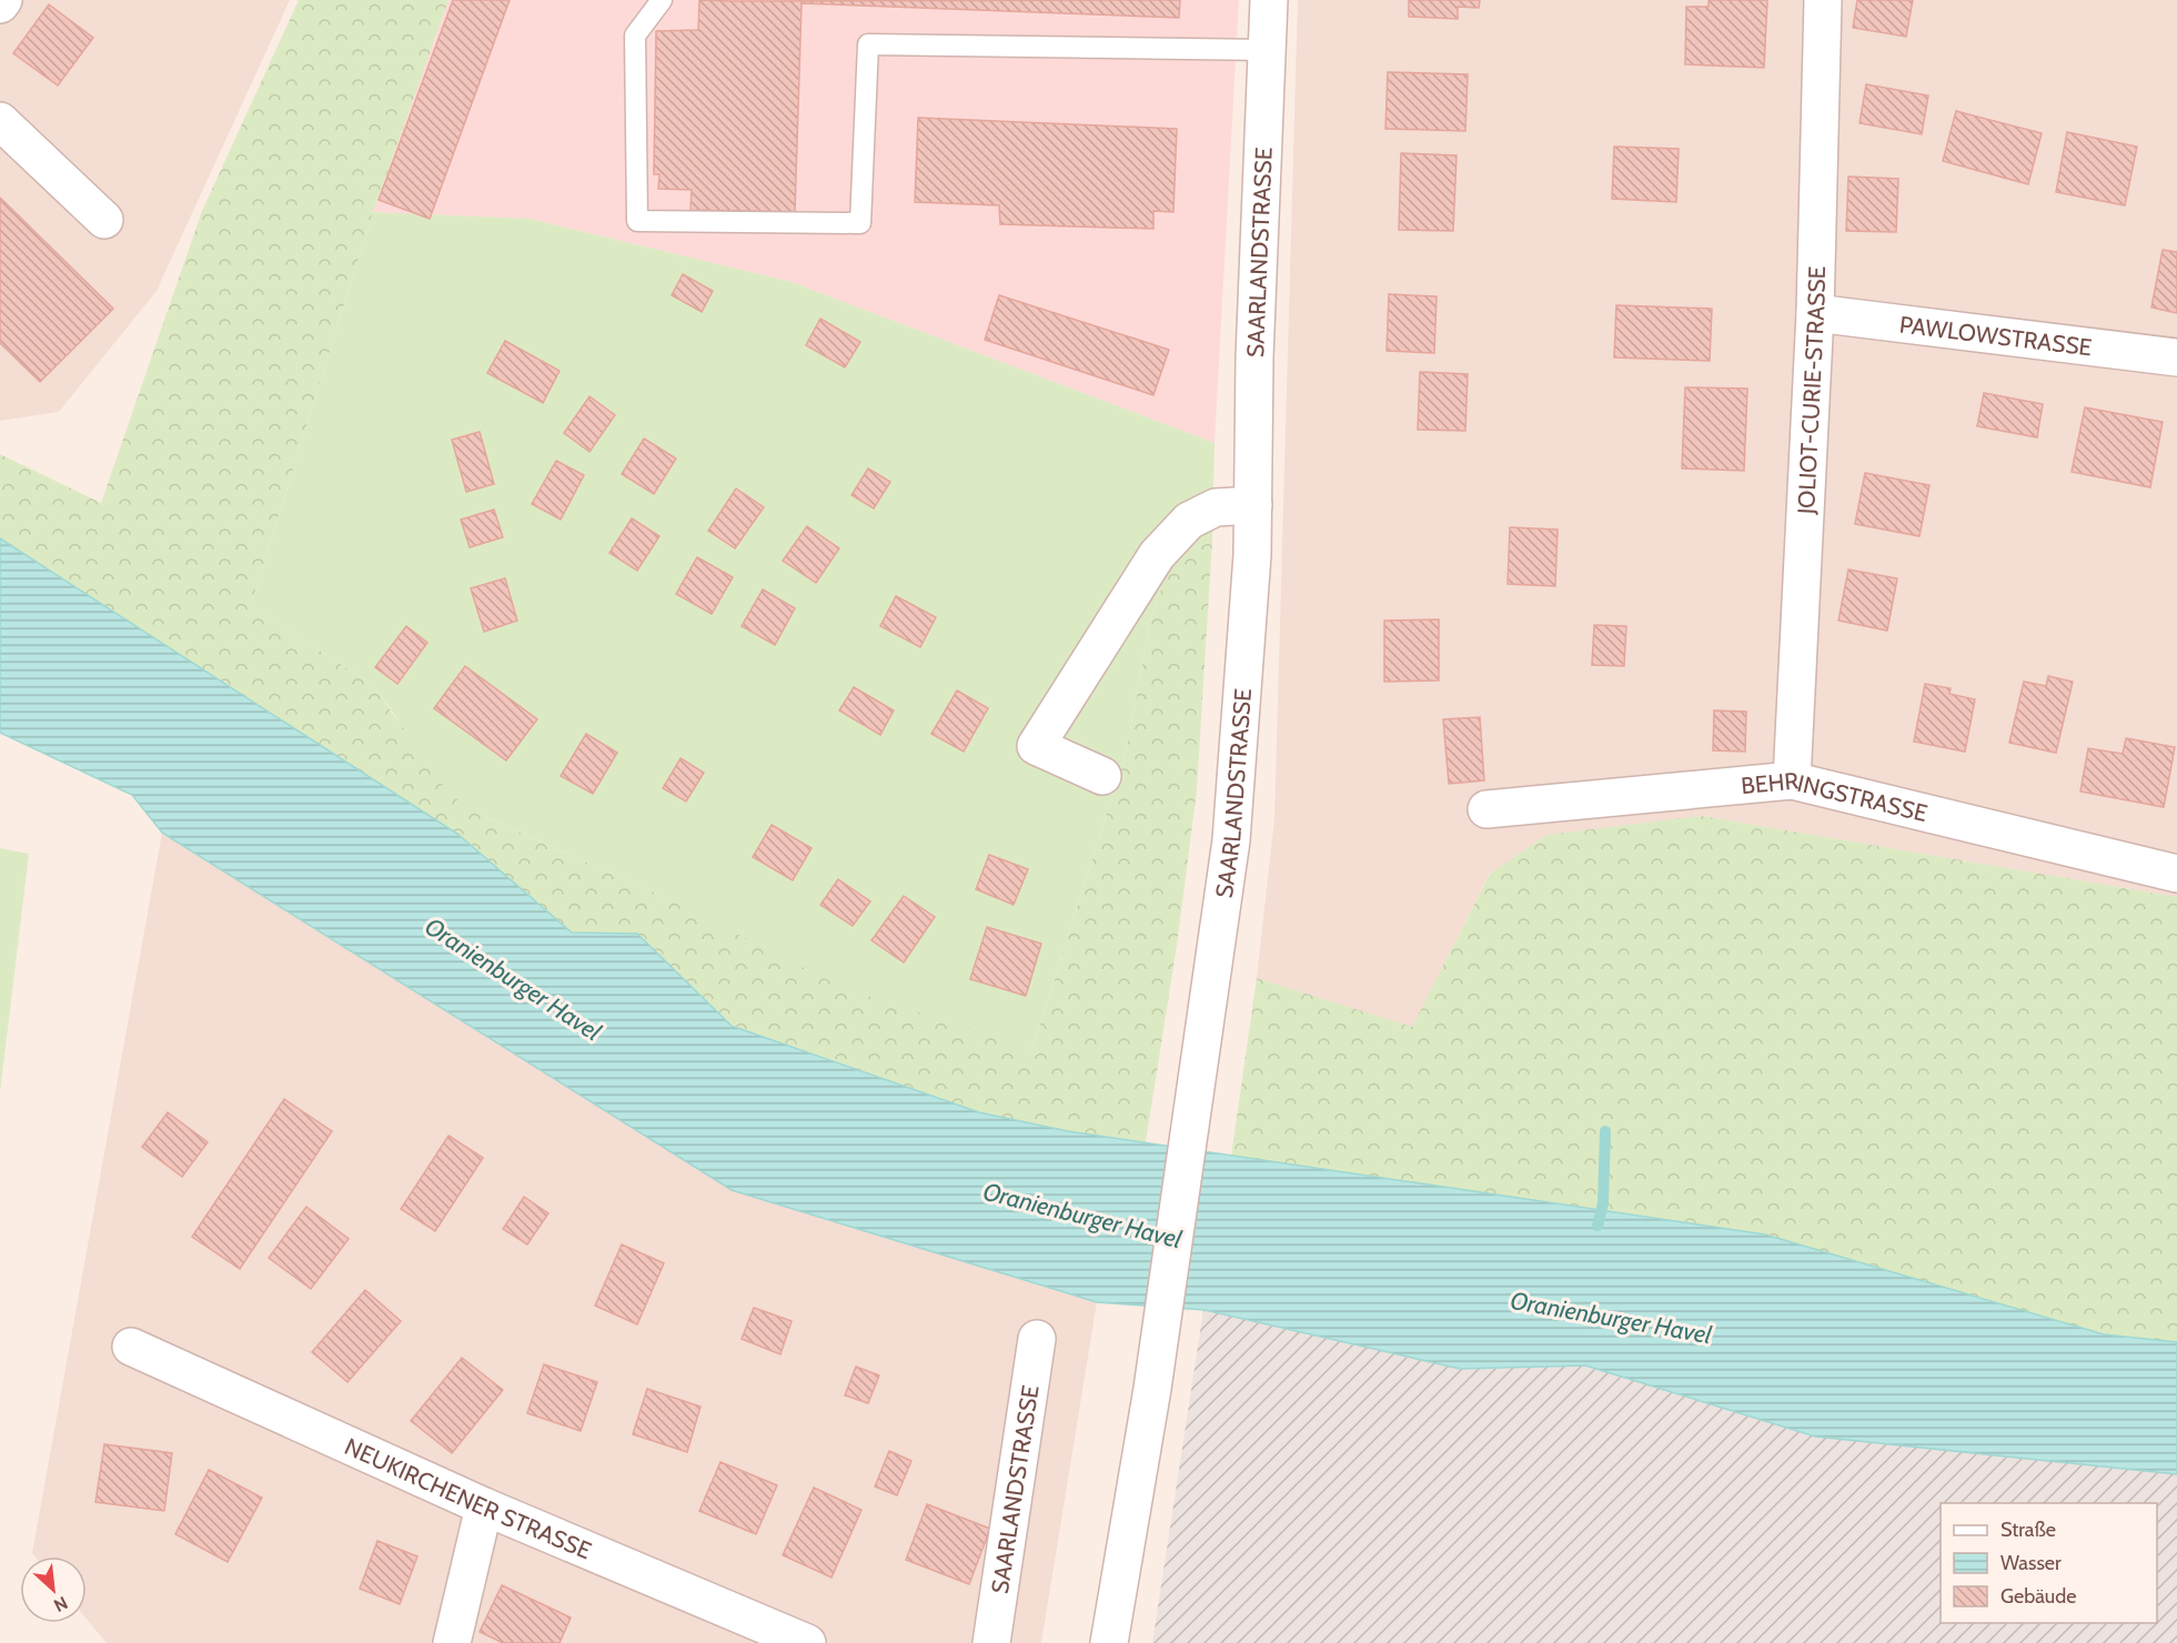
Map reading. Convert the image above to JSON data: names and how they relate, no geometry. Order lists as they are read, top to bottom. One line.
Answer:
{"streets":{"street":["SAARLANDSTRASSE","PAWLOWSTRASSE","JOLIOT-CURIE-STRASSE","BEHRINGSTRASSE","NEUKIRCHENER STRASSE"]},"crossings":[["PAWLOWSTRASSE","JOLIOT-CURIE-STRASSE"],["JOLIOT-CURIE-STRASSE","BEHRINGSTRASSE"]],"water":["Oranienburger Havel"],"legend":["Straße","Wasser","Gebäude"],"north":"bottom right"}
